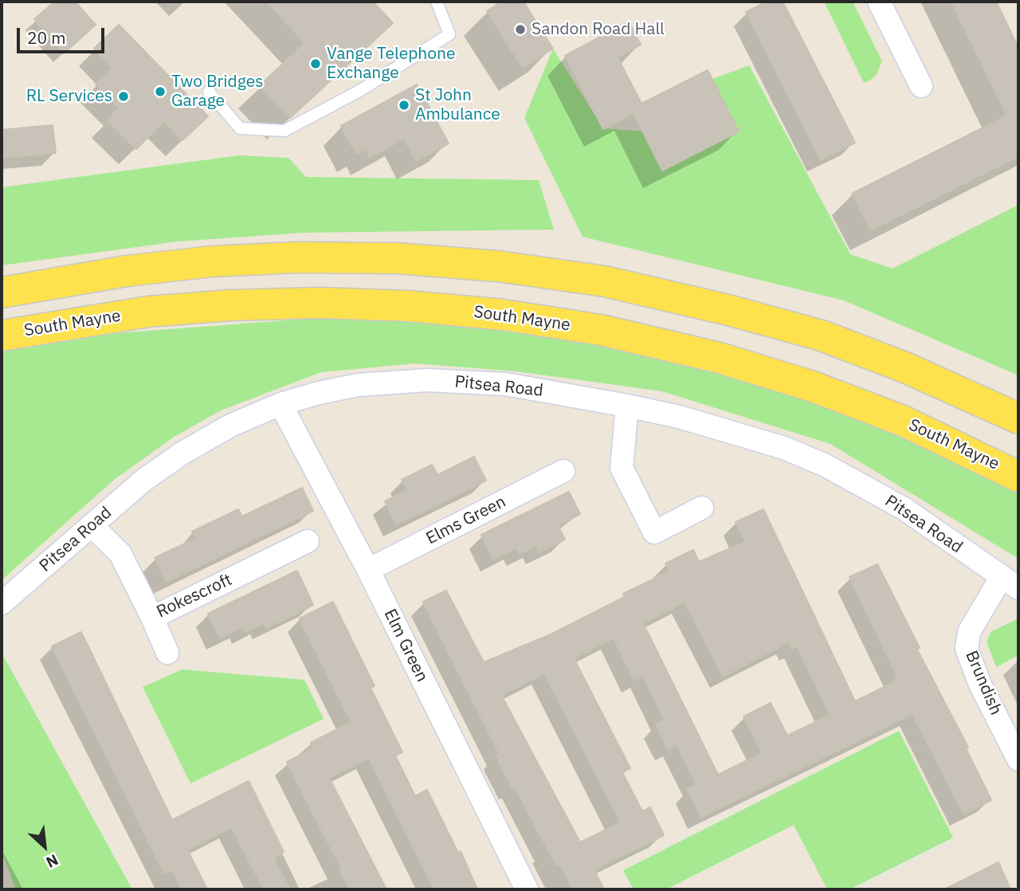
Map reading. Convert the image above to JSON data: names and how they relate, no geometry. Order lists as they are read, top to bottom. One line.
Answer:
{"streets":{"main road":["South Mayne"],"street":["Pitsea Road","Elms Green","Rokescroft","Elm Green","Brundish"]},"crossings":[["Pitsea Road","Rokescroft"],["Pitsea Road","Elm Green"],["Pitsea Road","Brundish"],["Elms Green","Elm Green"]],"places":["Sandon Road Hall","Vange Telephone Exchange","Two Bridges Garage","RL Services","St John Ambulance"],"scale_bar":"20 m","north":"bottom right"}
